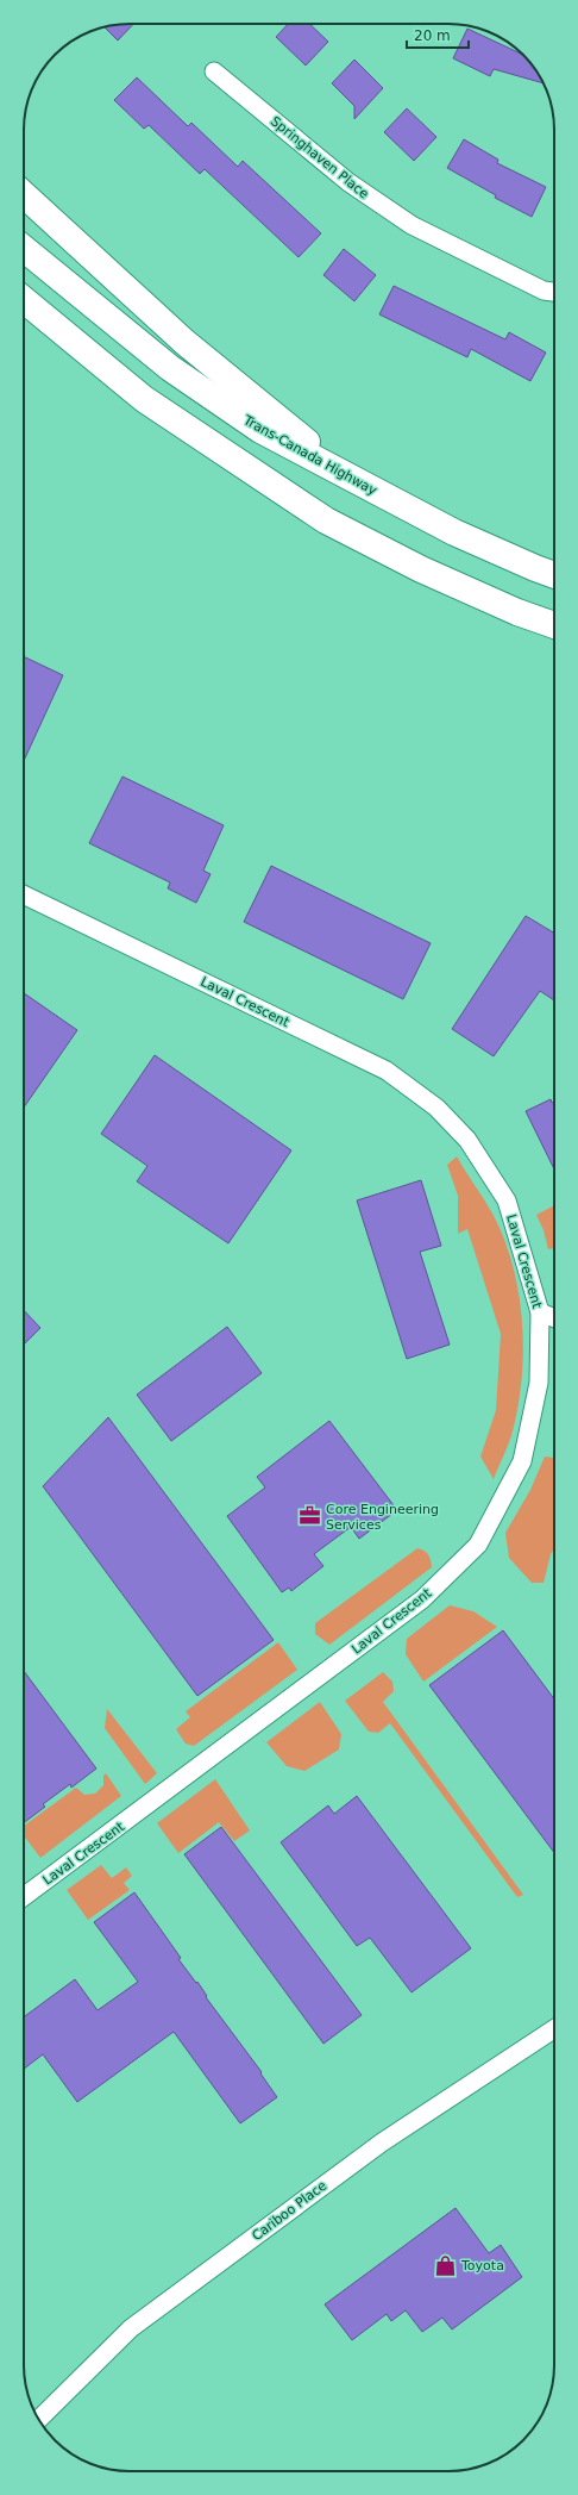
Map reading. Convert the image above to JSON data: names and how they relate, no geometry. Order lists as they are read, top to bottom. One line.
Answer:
{"streets":{"highway":["Trans-Canada Highway"],"street":["Springhaven Place","Laval Crescent","Cariboo Place"]},"places":{"office":["Core Engineering Services"],"shop":["Toyota"]},"scale_bar":"20 m"}
